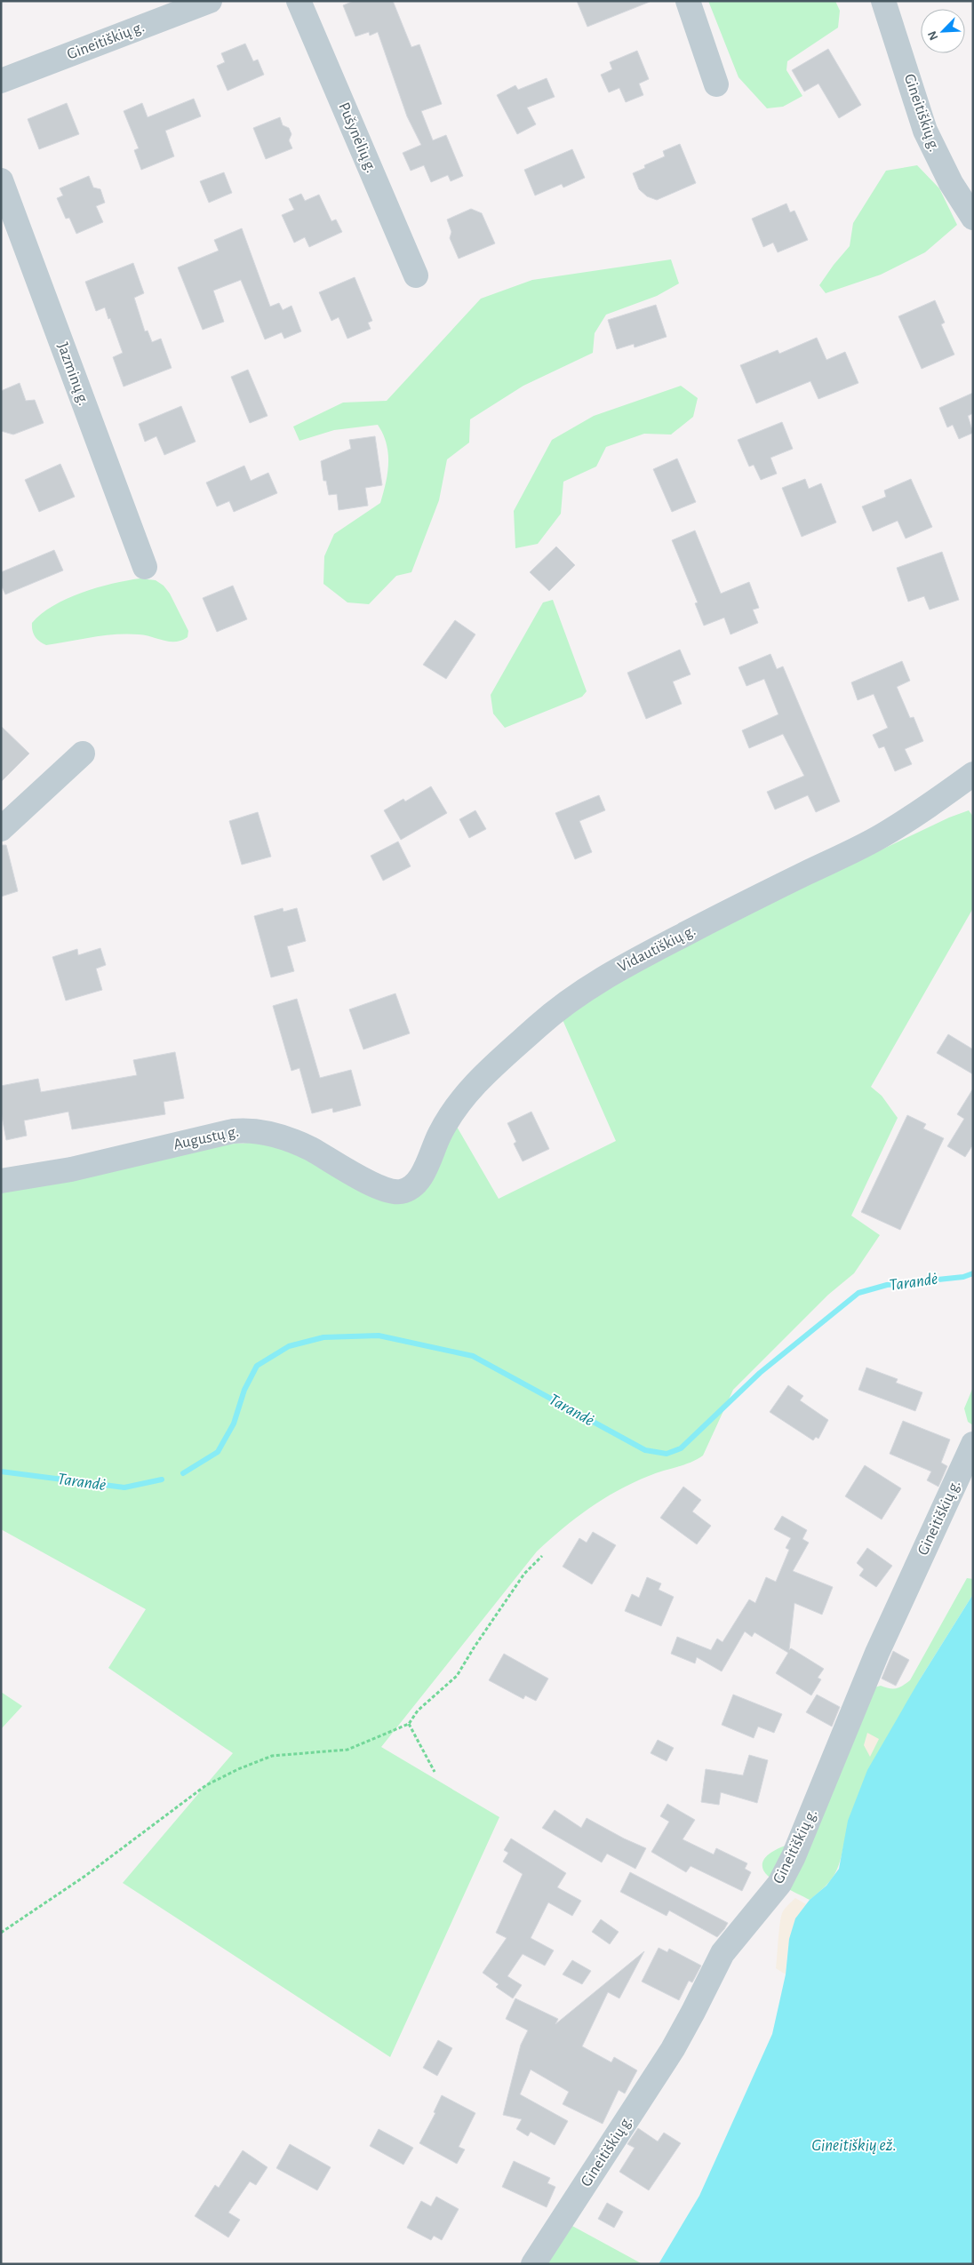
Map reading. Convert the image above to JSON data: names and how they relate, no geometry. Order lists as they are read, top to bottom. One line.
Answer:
{"streets":{"street":["Gineitiškių g.","Pušynėlių g.","Jazminų g.","Vidautiškių g.","Augustų g."]},"crossings":[["Vidautiškių g.","Augustų g."]],"water":["Tarandė","Gineitiškių ež."],"north":"bottom left"}
